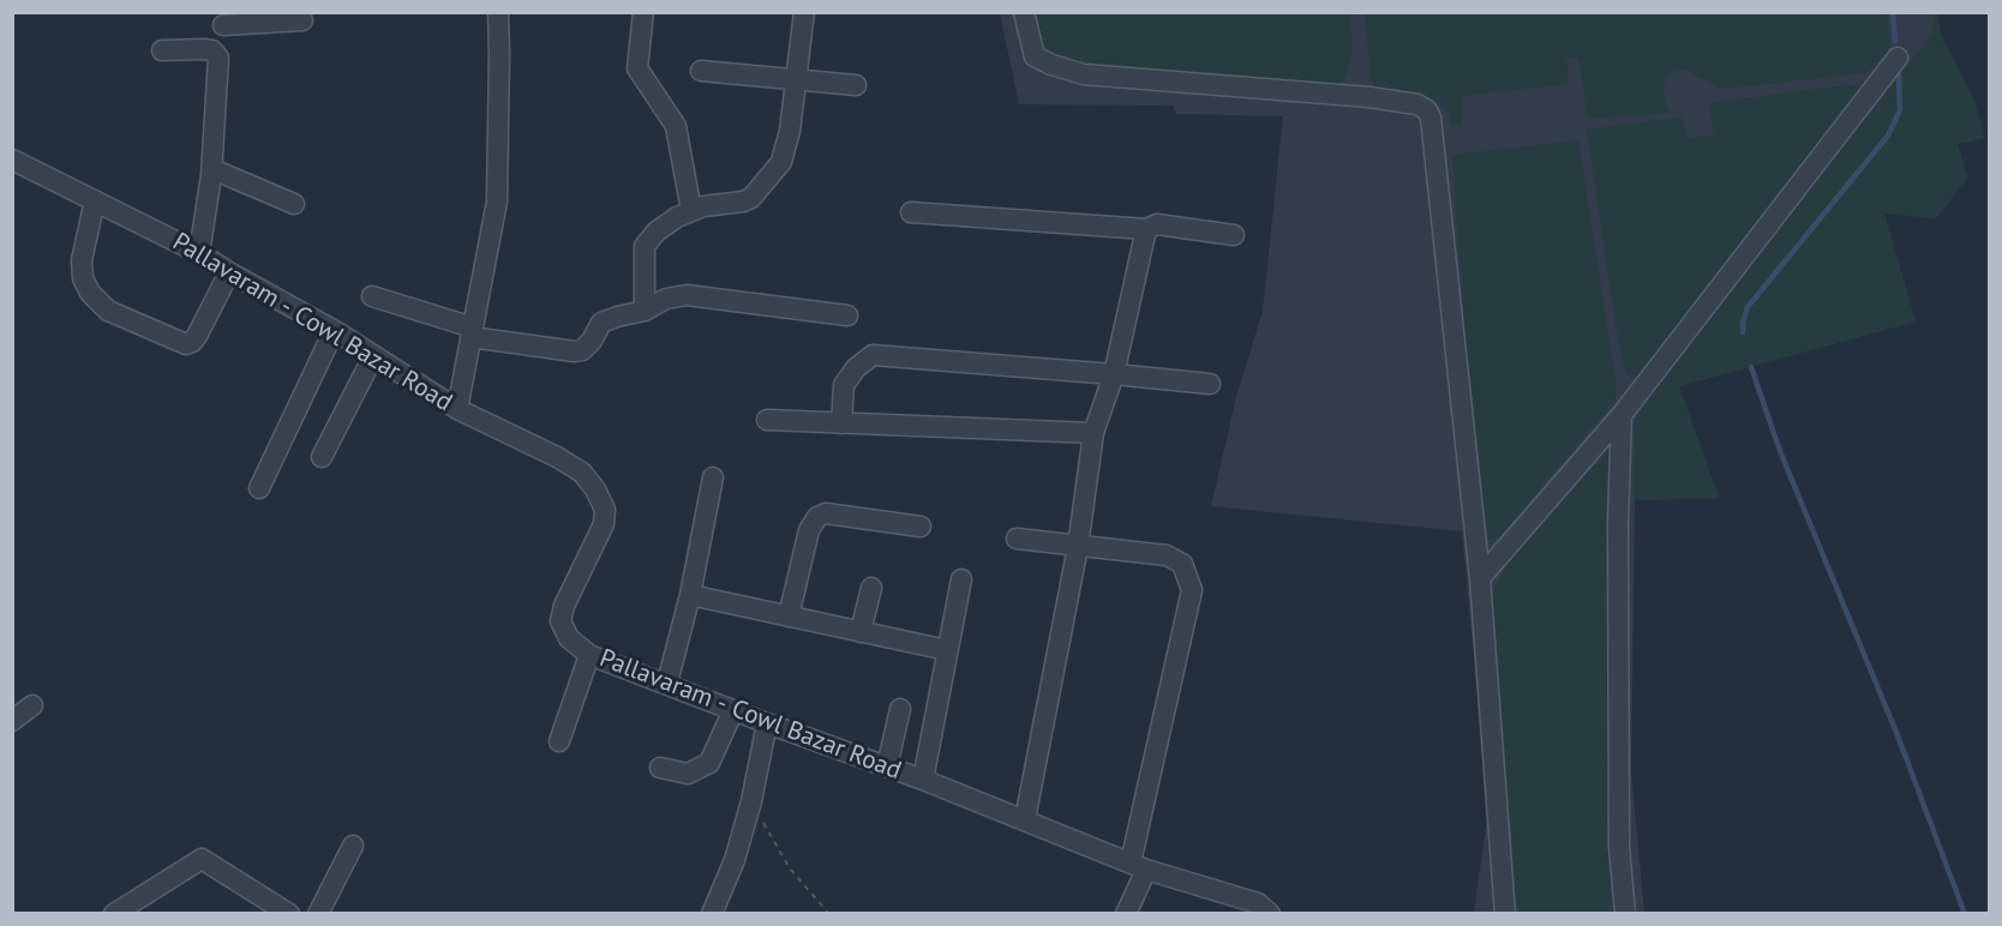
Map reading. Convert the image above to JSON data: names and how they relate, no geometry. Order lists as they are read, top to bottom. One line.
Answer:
{"streets":{"street":["Pallavaram - Cowl Bazar Road"]}}
